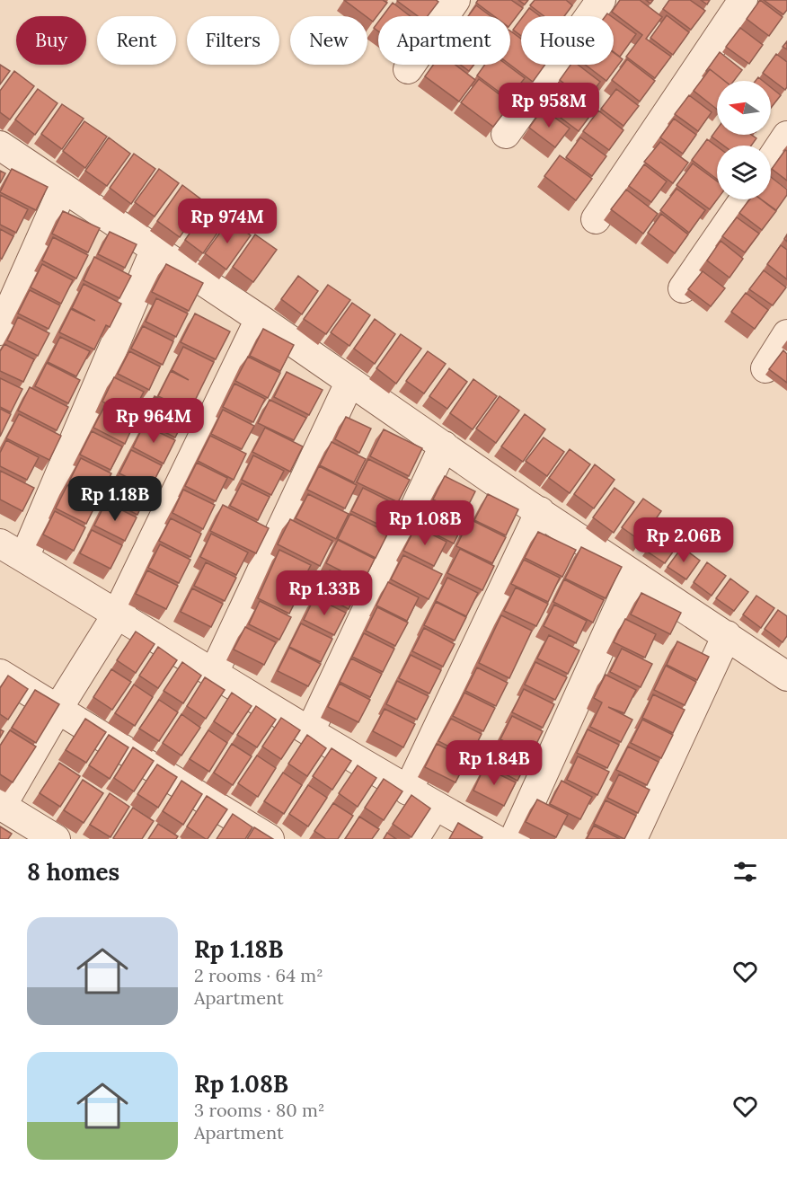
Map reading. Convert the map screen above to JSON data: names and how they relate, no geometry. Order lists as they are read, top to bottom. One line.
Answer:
{"north":"left","page":{"chip":["Buy","Rent","Filters","New","Apartment","House"],"price":["Rp 958M","Rp 974M","Rp 964M","Rp 1.18B","Rp 1.08B","Rp 2.06B","Rp 1.33B","Rp 1.84B"],"heading":"8 homes","list":[{"name":"Rp 1.18B","note":"2 rooms · 64 m² · Apartment"},{"name":"Rp 1.08B","note":"3 rooms · 80 m² · Apartment"}]}}
